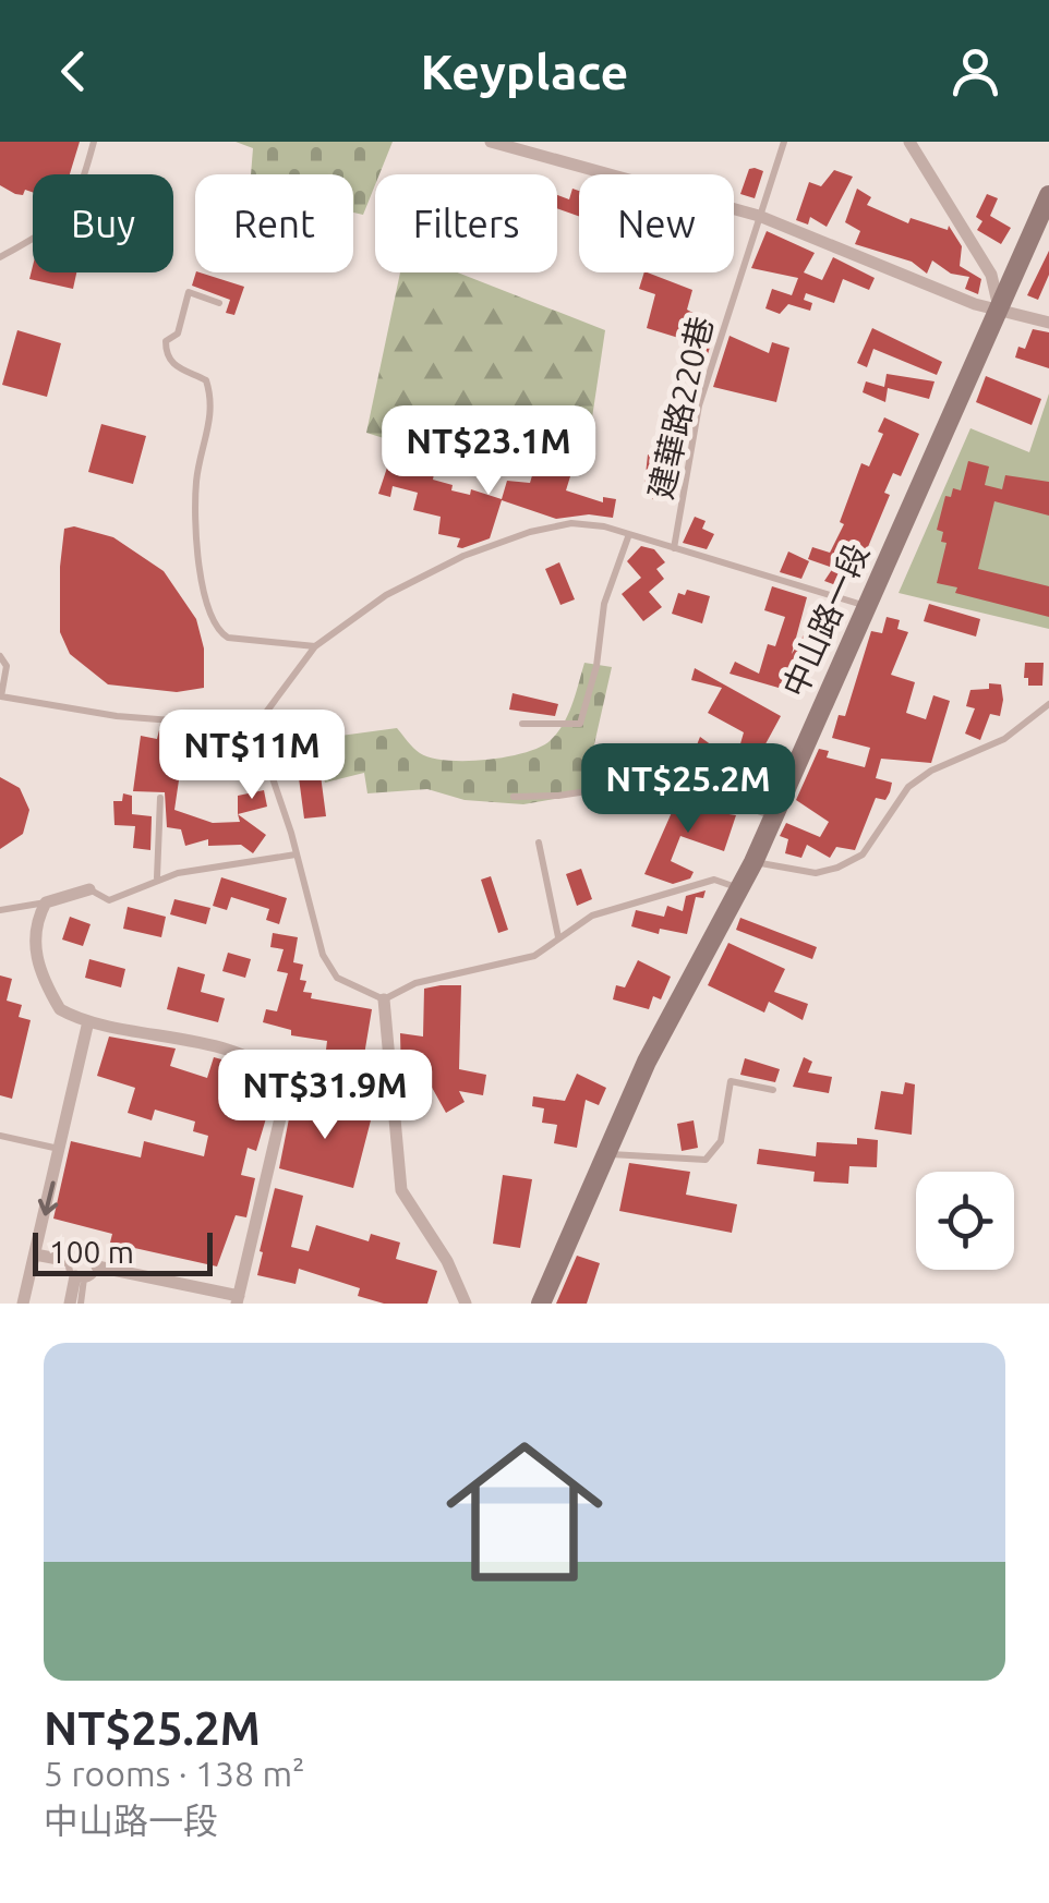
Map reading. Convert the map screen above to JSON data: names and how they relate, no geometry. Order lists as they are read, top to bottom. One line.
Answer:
{"streets":{"street":["中山路一段"],"lane":["建華路220巷"]},"scale_bar":"100 m","page":{"header":"Keyplace","chip":["Buy","Rent","Filters","New"],"price":["NT$23.1M","NT$11M","NT$25.2M","NT$31.9M"],"scale":"100 m","list":[{"name":"NT$25.2M","note":"5 rooms · 138 m² · 中山路一段"}]}}
